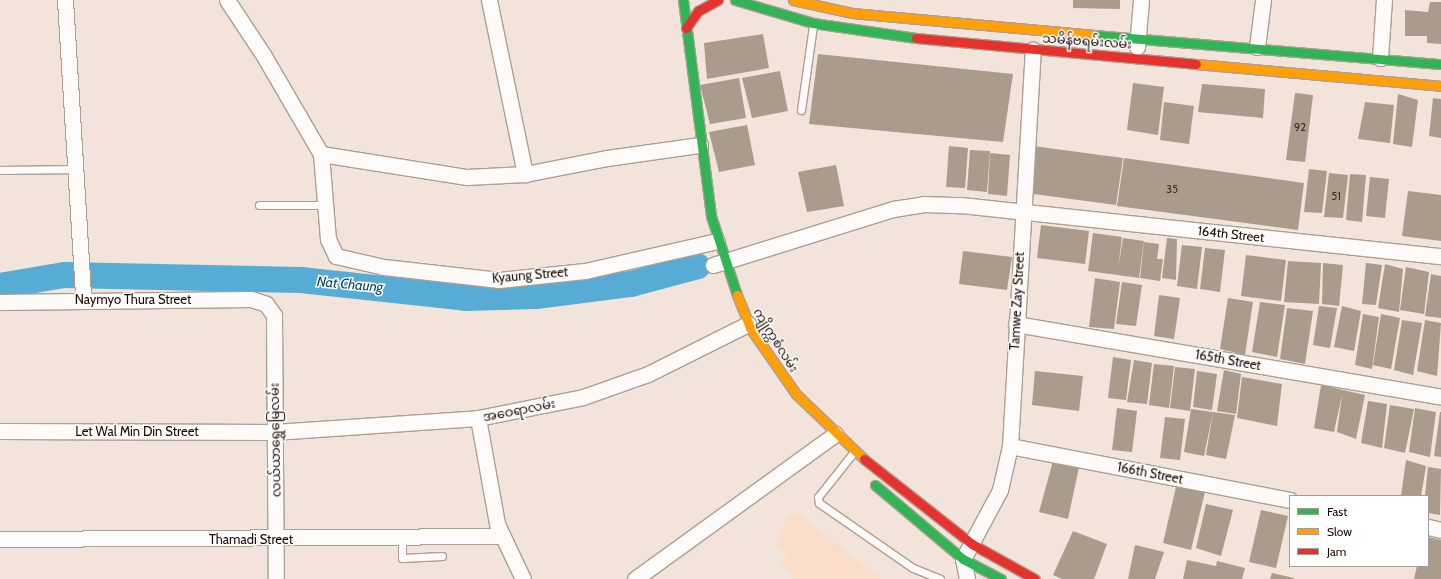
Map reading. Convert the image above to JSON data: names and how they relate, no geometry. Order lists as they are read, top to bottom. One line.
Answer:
{"streets":{"main road":["သမိန်ဗရမ်းလမ်း","ကျိုက္ကစံလမ်း"],"street":["164th Street","Kyaung Street","Naymyo Thura Street","Tamwe Zay Street","165th Street","အဝေရာလမ်း","Let Wal Min Din Street","လယ်ယာရွှေမြေလမ်း","166th Street","Thamadi Street"]},"crossings":[["သမိန်ဗရမ်းလမ်း","Tamwe Zay Street"],["164th Street","Kyaung Street"],["164th Street","Tamwe Zay Street"],["164th Street","ကျိုက္ကစံလမ်း"],["Kyaung Street","ကျိုက္ကစံလမ်း"],["Naymyo Thura Street","လယ်ယာရွှေမြေလမ်း"],["Tamwe Zay Street","ကျိုက္ကစံလမ်း"],["Tamwe Zay Street","165th Street"],["Tamwe Zay Street","166th Street"],["ကျိုက္ကစံလမ်း","အဝေရာလမ်း"],["အဝေရာလမ်း","Let Wal Min Din Street"],["အဝေရာလမ်း","လယ်ယာရွှေမြေလမ်း"],["Let Wal Min Din Street","လယ်ယာရွှေမြေလမ်း"],["လယ်ယာရွှေမြေလမ်း","Thamadi Street"]],"water":["Nat Chaung"],"house_numbers":["92","35","51"],"legend":["Fast","Slow","Jam"]}
